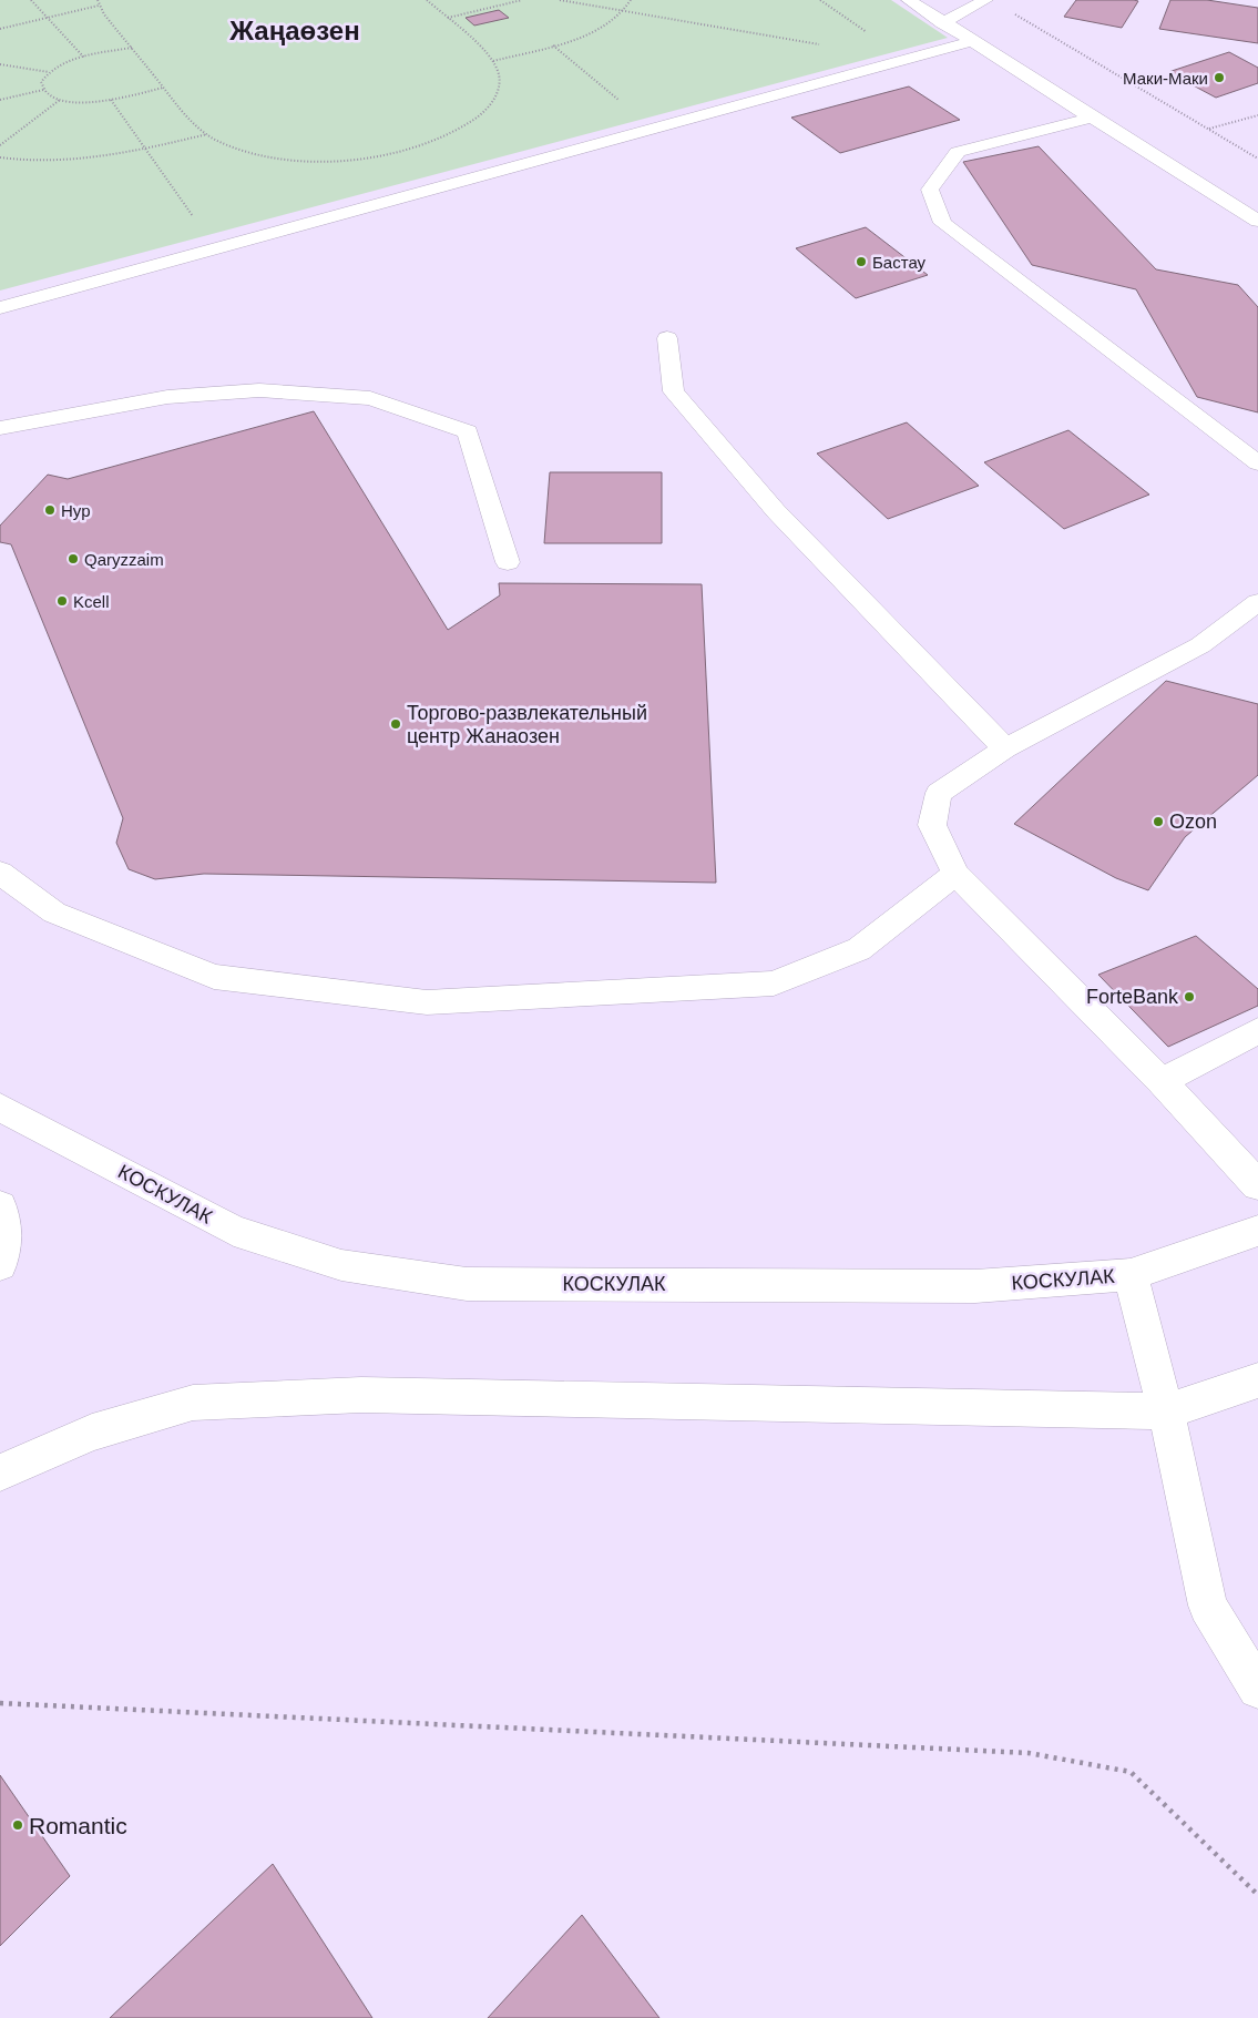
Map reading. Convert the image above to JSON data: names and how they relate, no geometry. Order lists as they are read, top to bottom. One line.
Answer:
{"streets":{"street":["КОСКУЛАК"]},"districts":["Жаңаөзен"],"places":["Маки-Маки","Бастау","Нур","Qaryzzaim","Kcell","Торгово-развлекательный центр Жанаозен","Ozon","ForteBank","Romantic"]}
